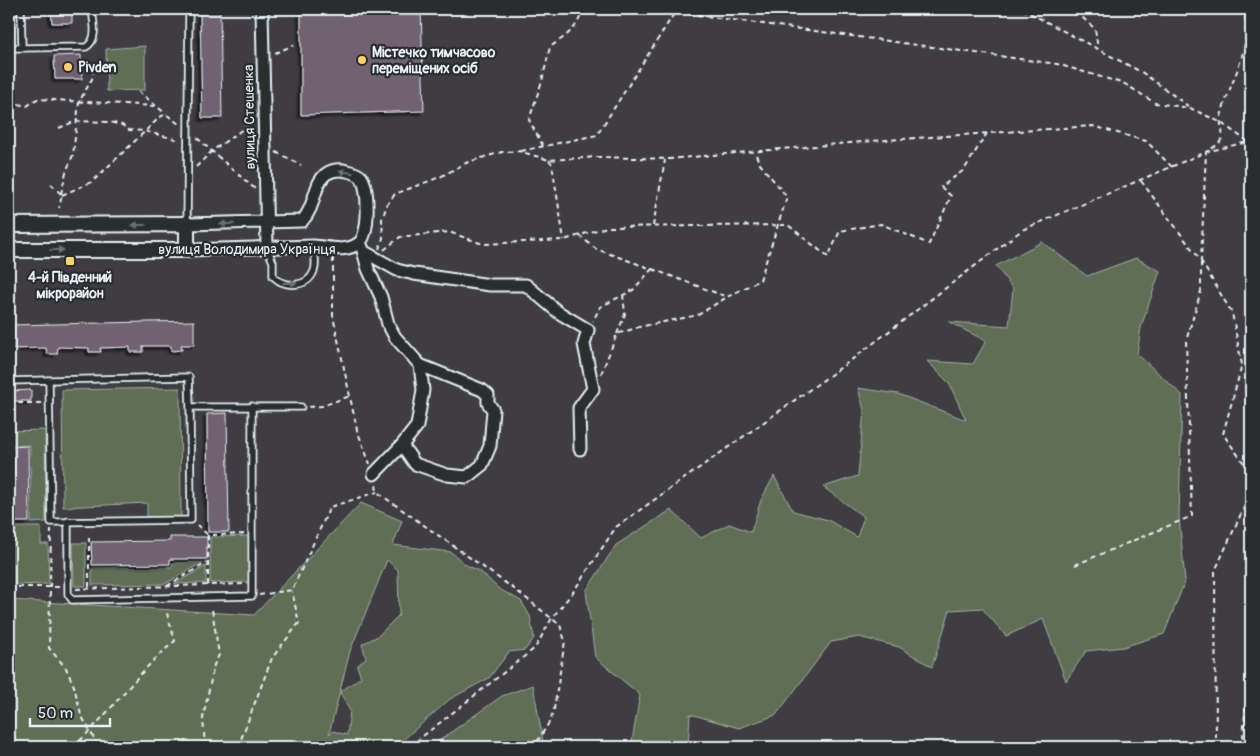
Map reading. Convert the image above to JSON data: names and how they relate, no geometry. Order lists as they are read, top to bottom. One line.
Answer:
{"streets":{"street":["вулиця Стешенка","вулиця Володимира Українця"]},"crossings":[["вулиця Стешенка","вулиця Володимира Українця"]],"places":{"other":["Містечко тимчасово переміщених осіб","Pivden"],"transit":["4-й Південний мікрорайон"]},"scale_bar":"50 m"}
